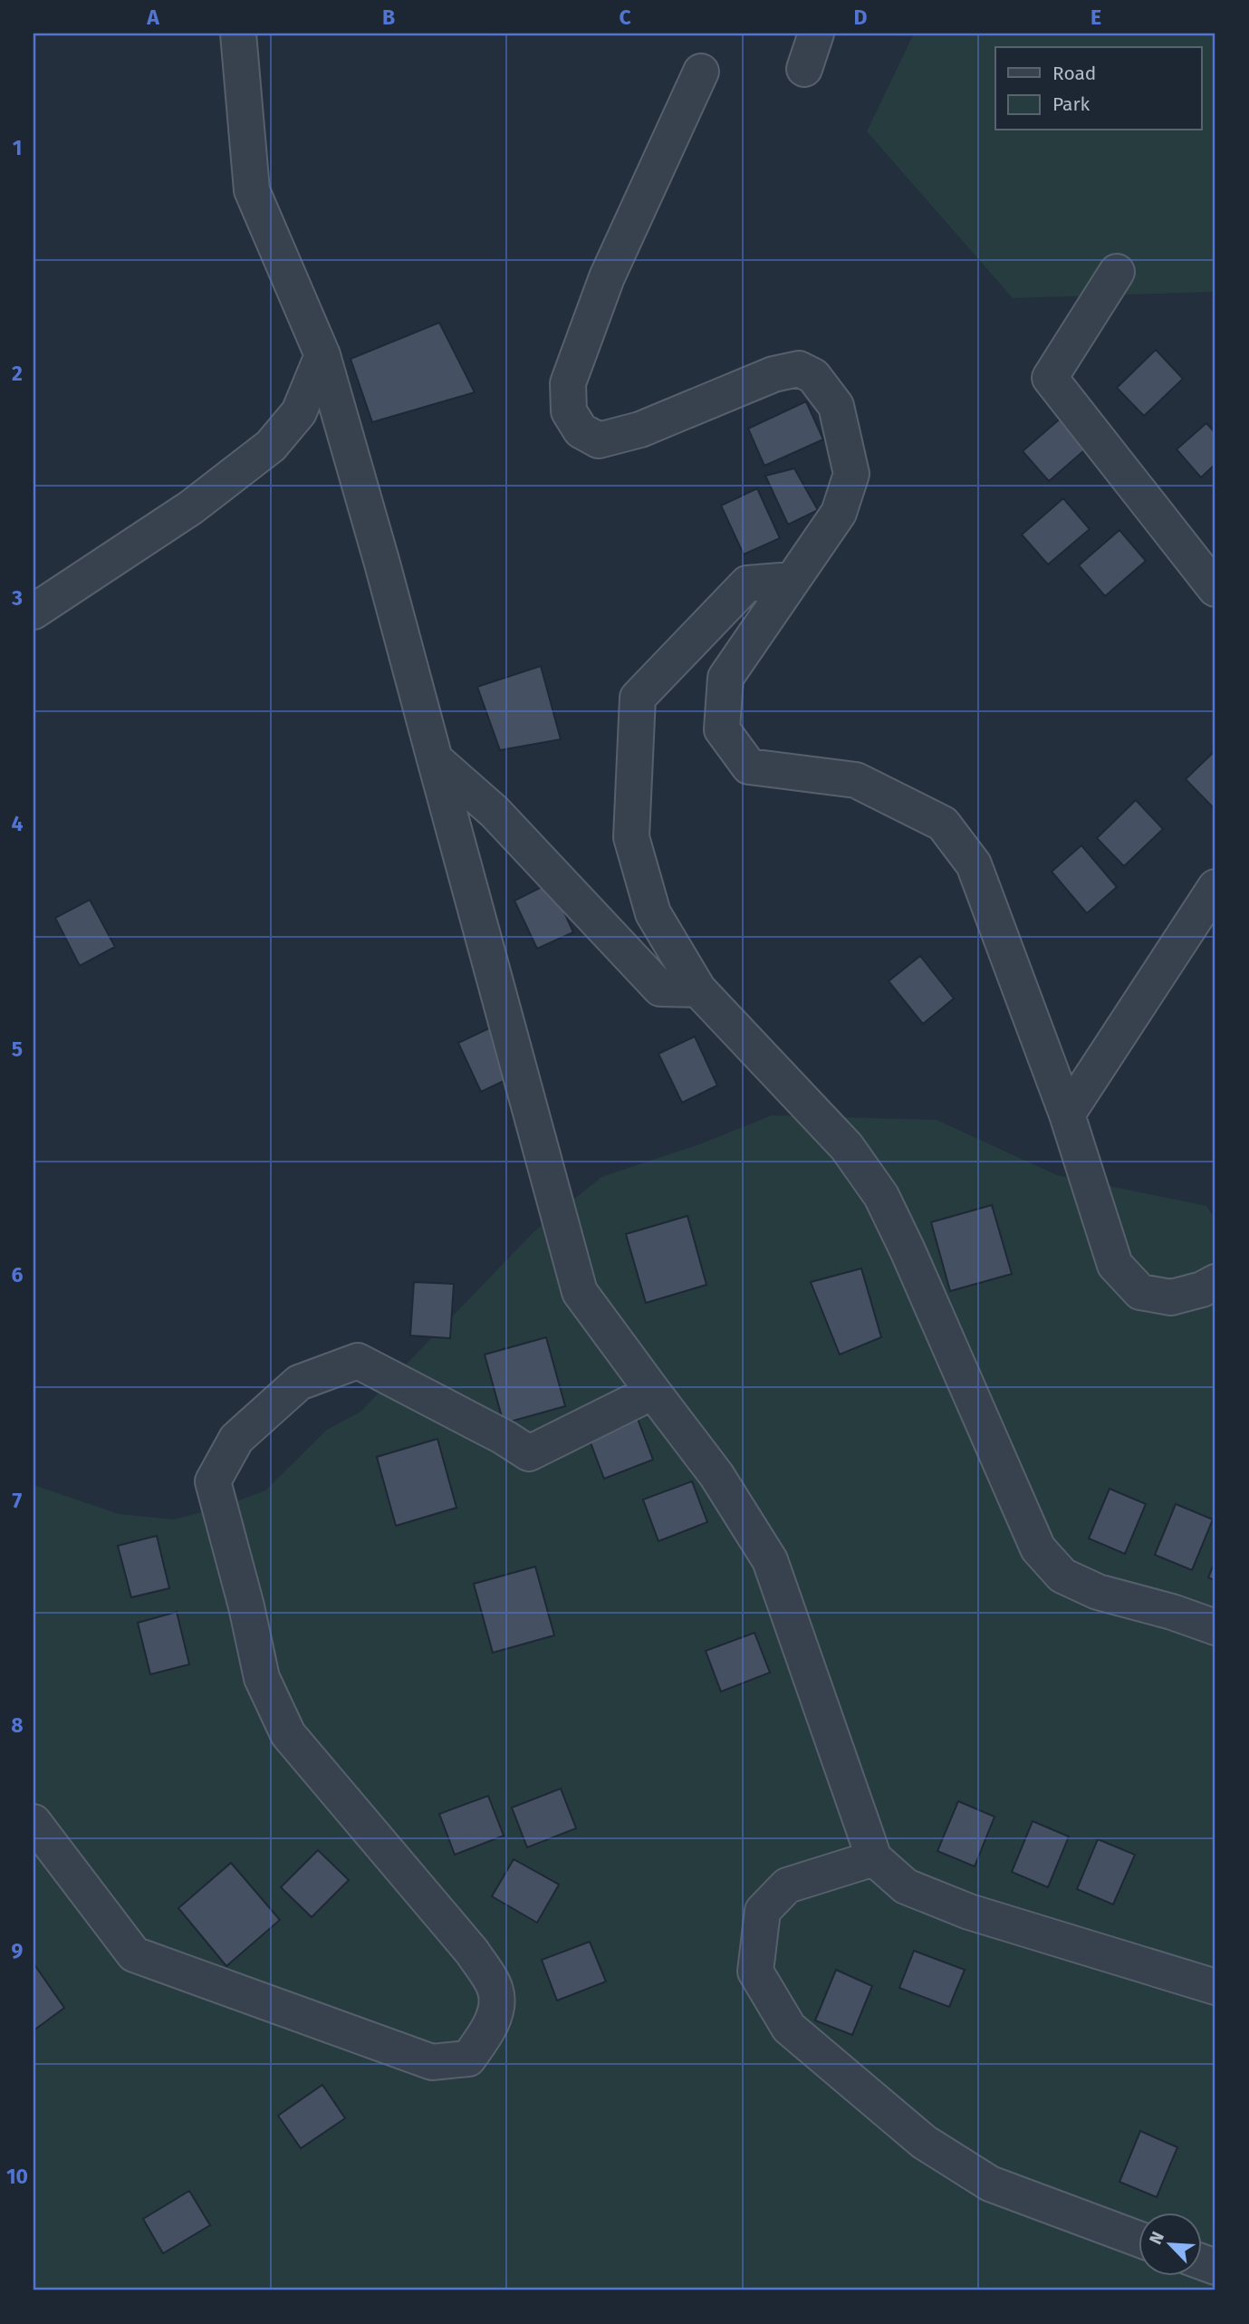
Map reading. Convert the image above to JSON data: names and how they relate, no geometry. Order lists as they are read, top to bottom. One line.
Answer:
{"legend":["Road","Park"],"north":"top left","grid":{"columns":["A","B","C","D","E"],"rows":["1","2","3","4","5","6","7","8","9","10"]}}
